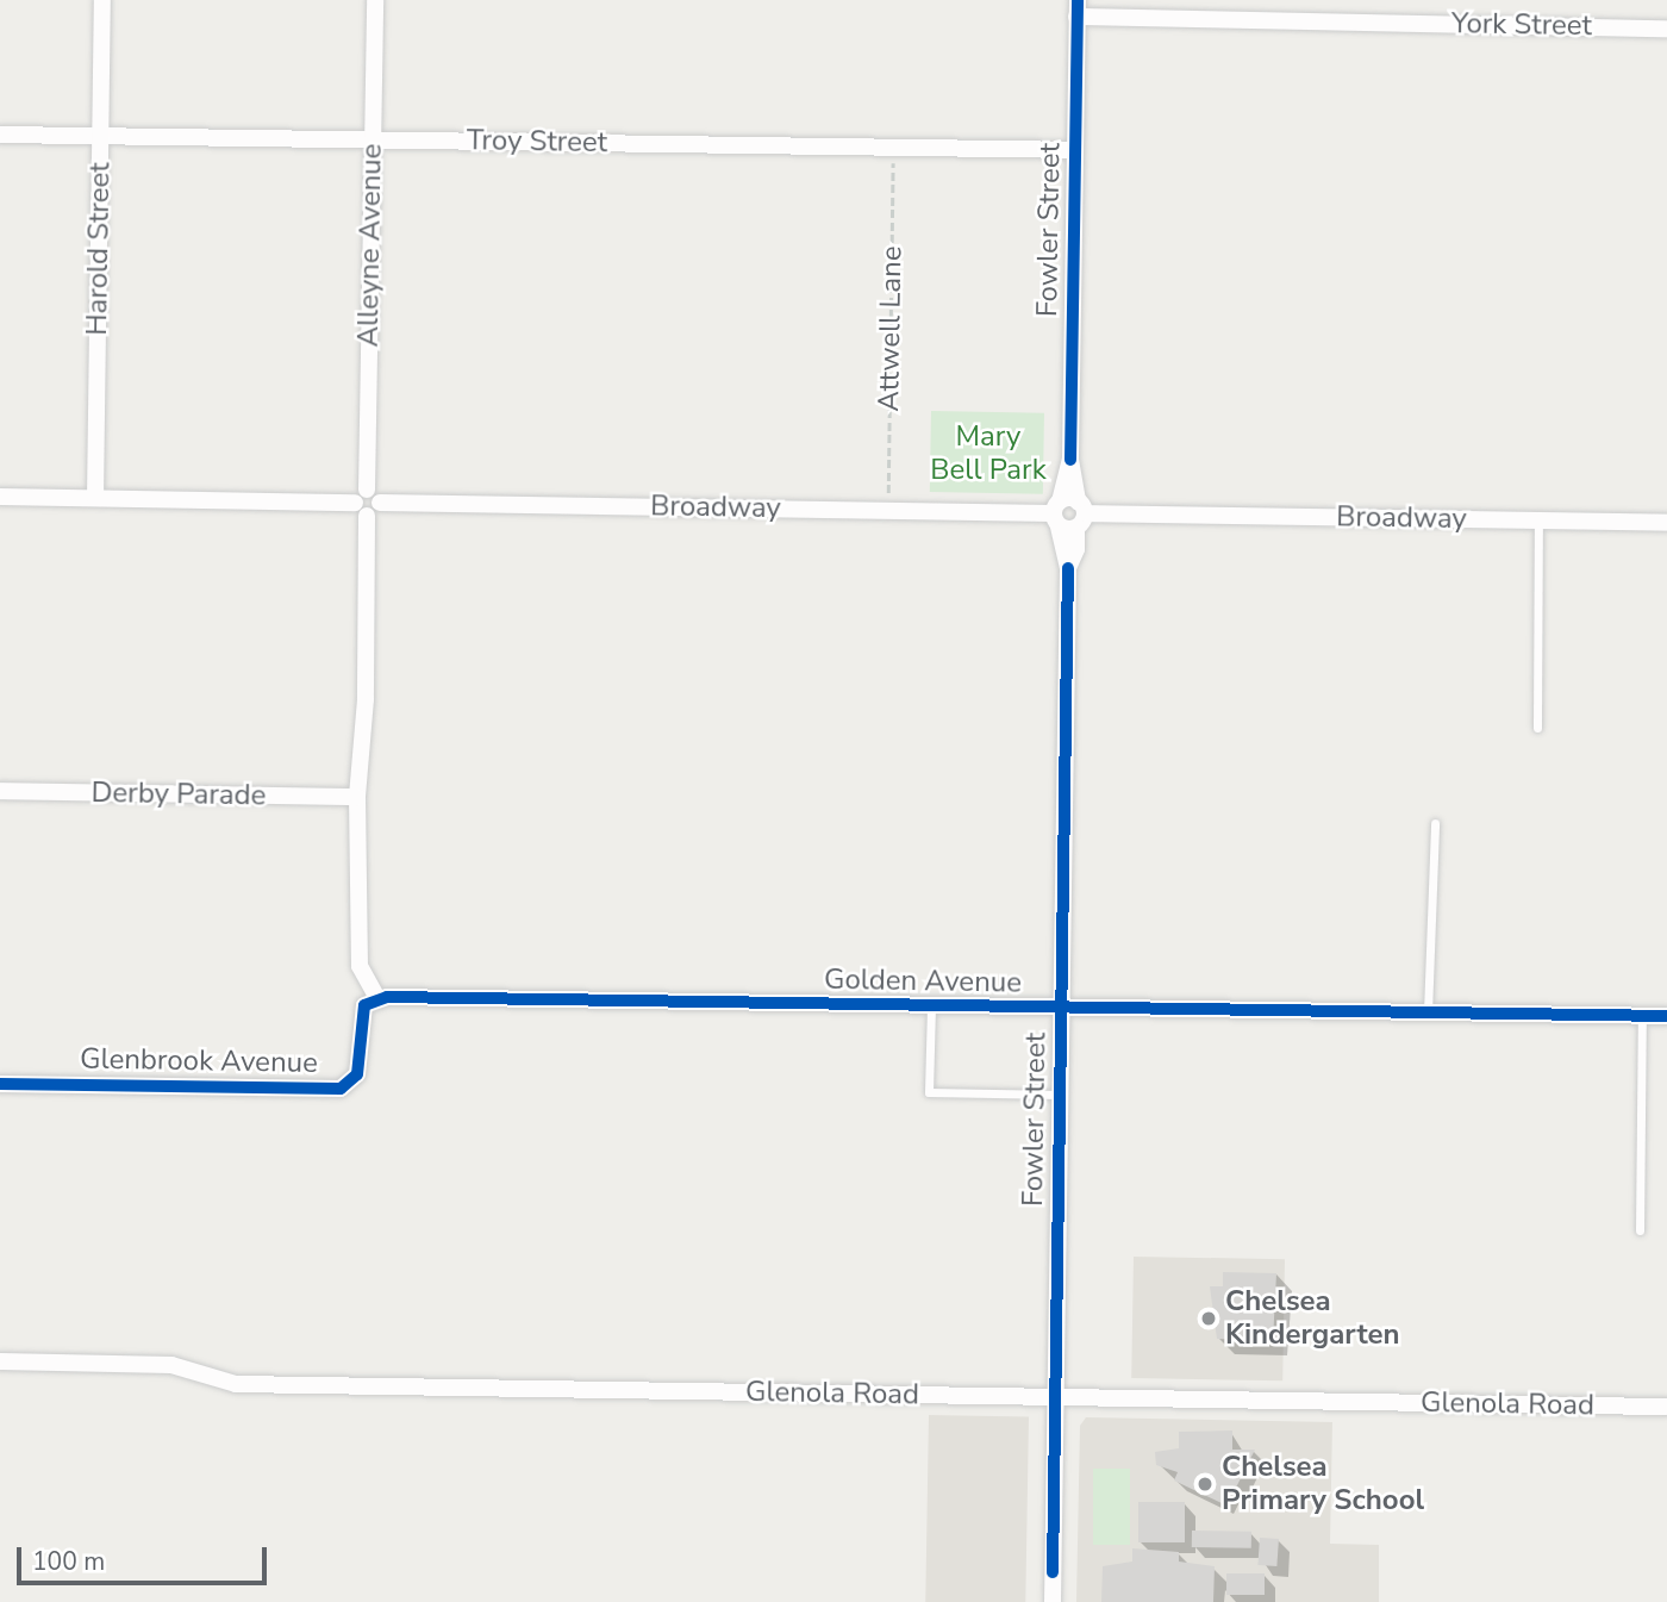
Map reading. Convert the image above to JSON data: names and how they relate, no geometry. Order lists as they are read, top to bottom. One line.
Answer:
{"streets":{"street":["York Street","Troy Street","Fowler Street","Alleyne Avenue","Harold Street","Broadway","Derby Parade","Golden Avenue","Glenbrook Avenue","Glenola Road"],"path":["Attwell Lane"]},"crossings":[["York Street","Fowler Street"],["Troy Street","Fowler Street"],["Troy Street","Alleyne Avenue"],["Troy Street","Harold Street"],["Troy Street","Attwell Lane"],["Fowler Street","Broadway"],["Fowler Street","Golden Avenue"],["Fowler Street","Glenola Road"],["Alleyne Avenue","Broadway"],["Alleyne Avenue","Derby Parade"],["Alleyne Avenue","Golden Avenue"],["Alleyne Avenue","Glenbrook Avenue"],["Harold Street","Broadway"],["Attwell Lane","Broadway"],["Golden Avenue","Glenbrook Avenue"]],"parks":["Mary Bell Park"],"places":["Chelsea Kindergarten","Chelsea Primary School"],"scale_bar":"100 m"}
